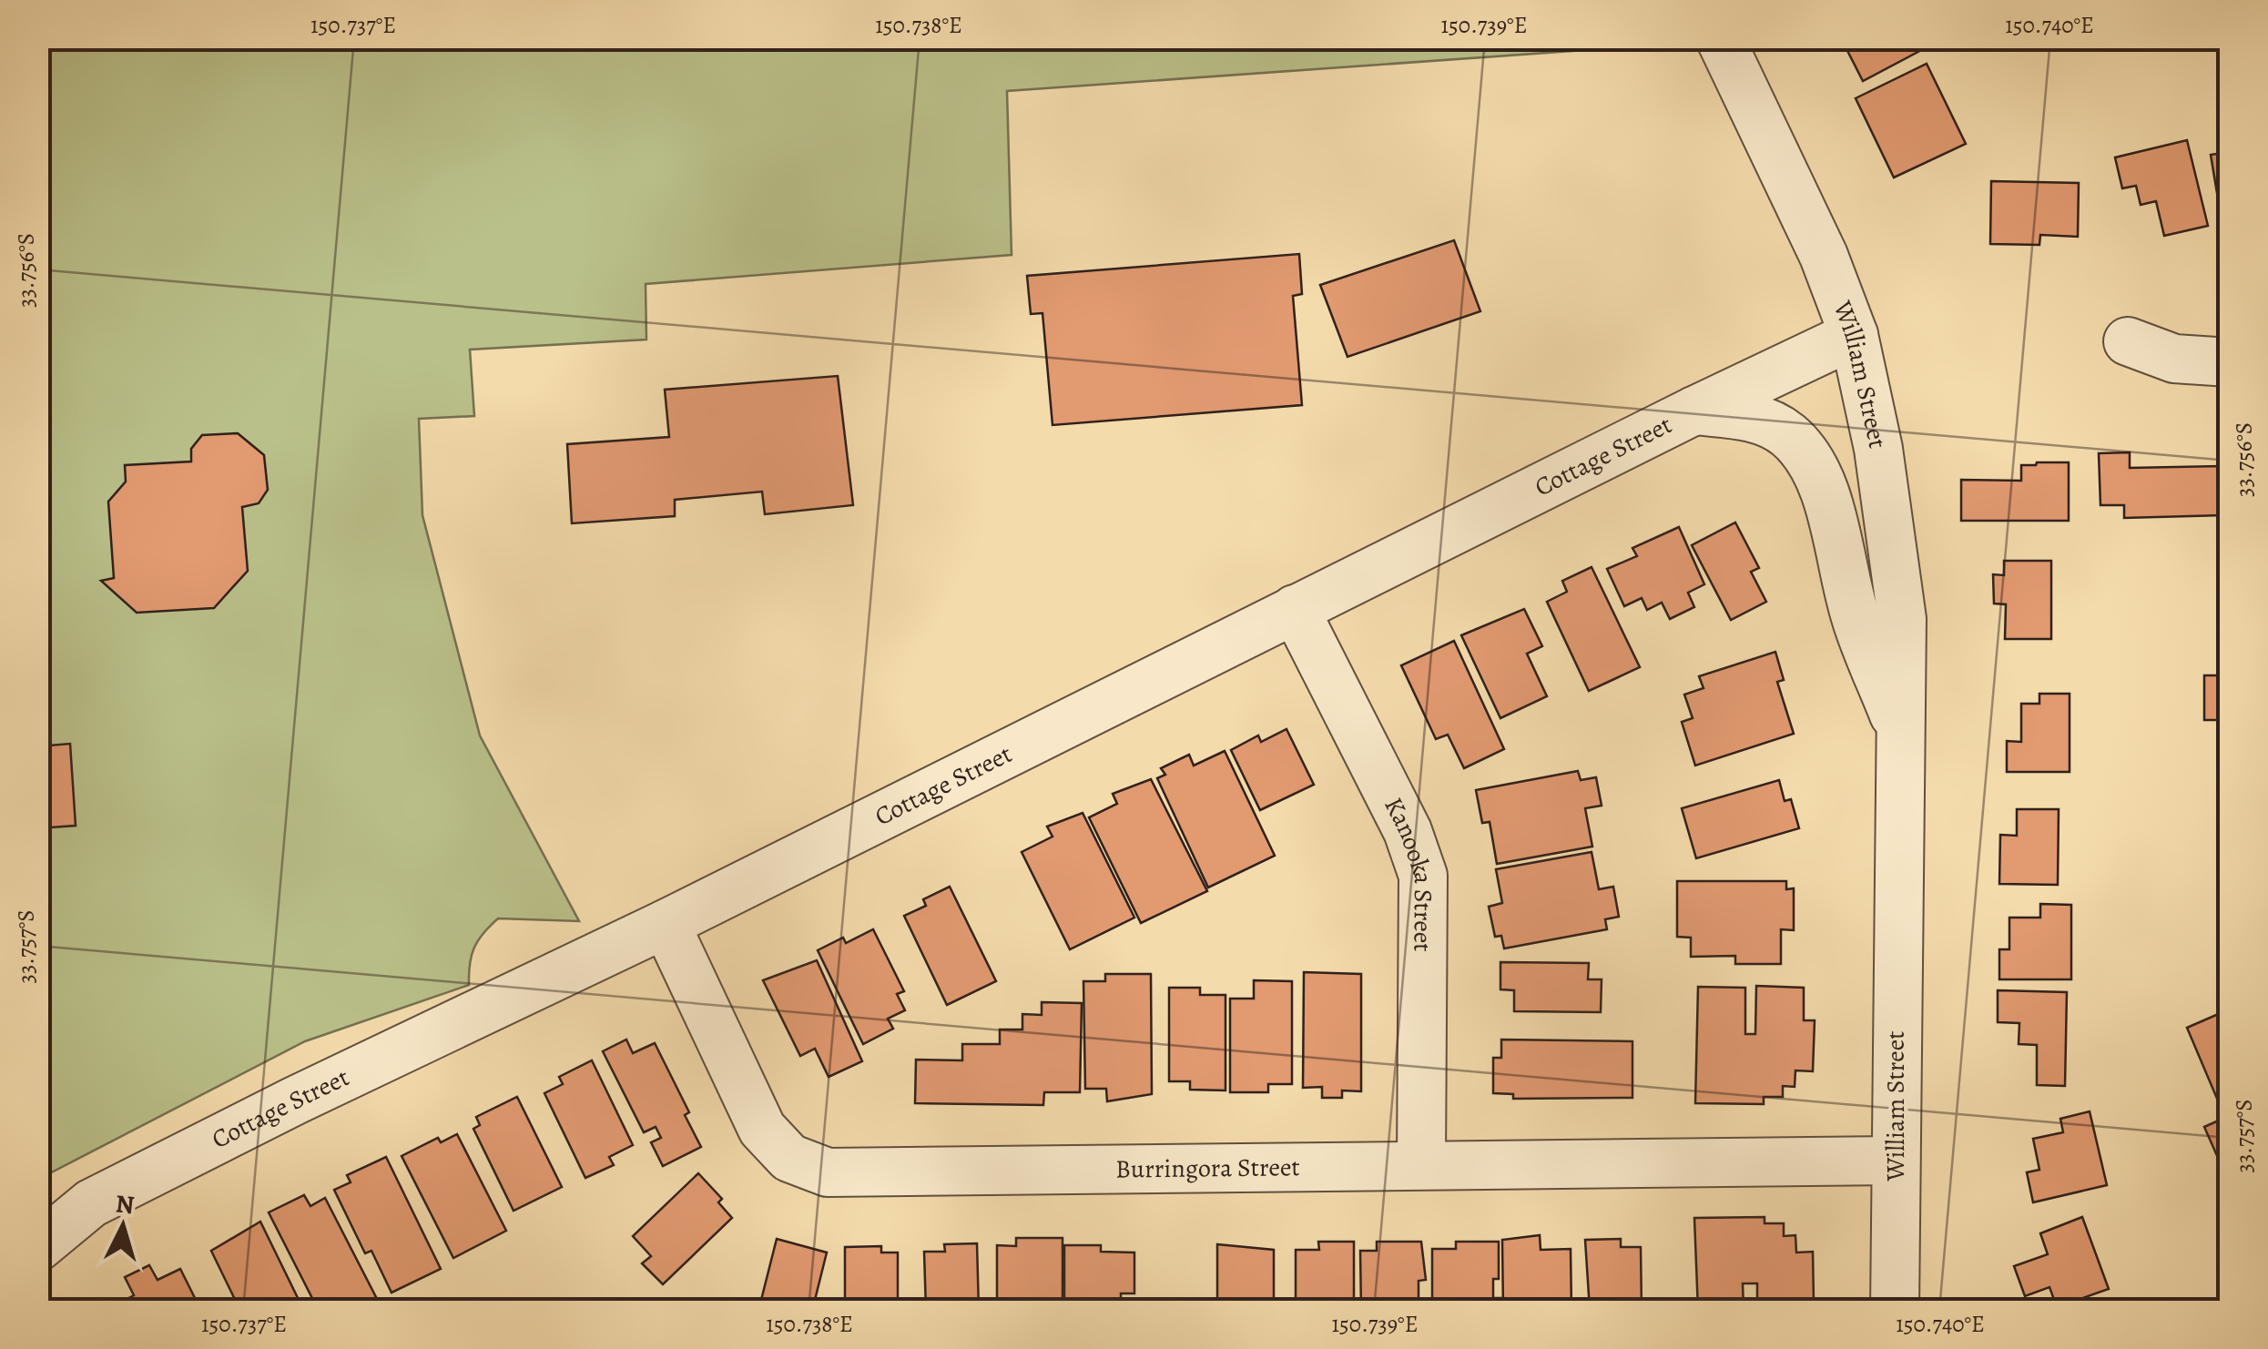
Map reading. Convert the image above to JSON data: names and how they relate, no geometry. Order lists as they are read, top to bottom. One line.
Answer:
{"streets":{"street":["William Street","Cottage Street","Kanooka Street","Burringora Street"]},"crossings":[["William Street","Cottage Street"],["William Street","Burringora Street"],["Cottage Street","Kanooka Street"],["Cottage Street","Burringora Street"],["Kanooka Street","Burringora Street"]],"north":"top","coordinates":["150.737°E","150.738°E","150.739°E","150.740°E","33.756°S","33.757°S"]}
